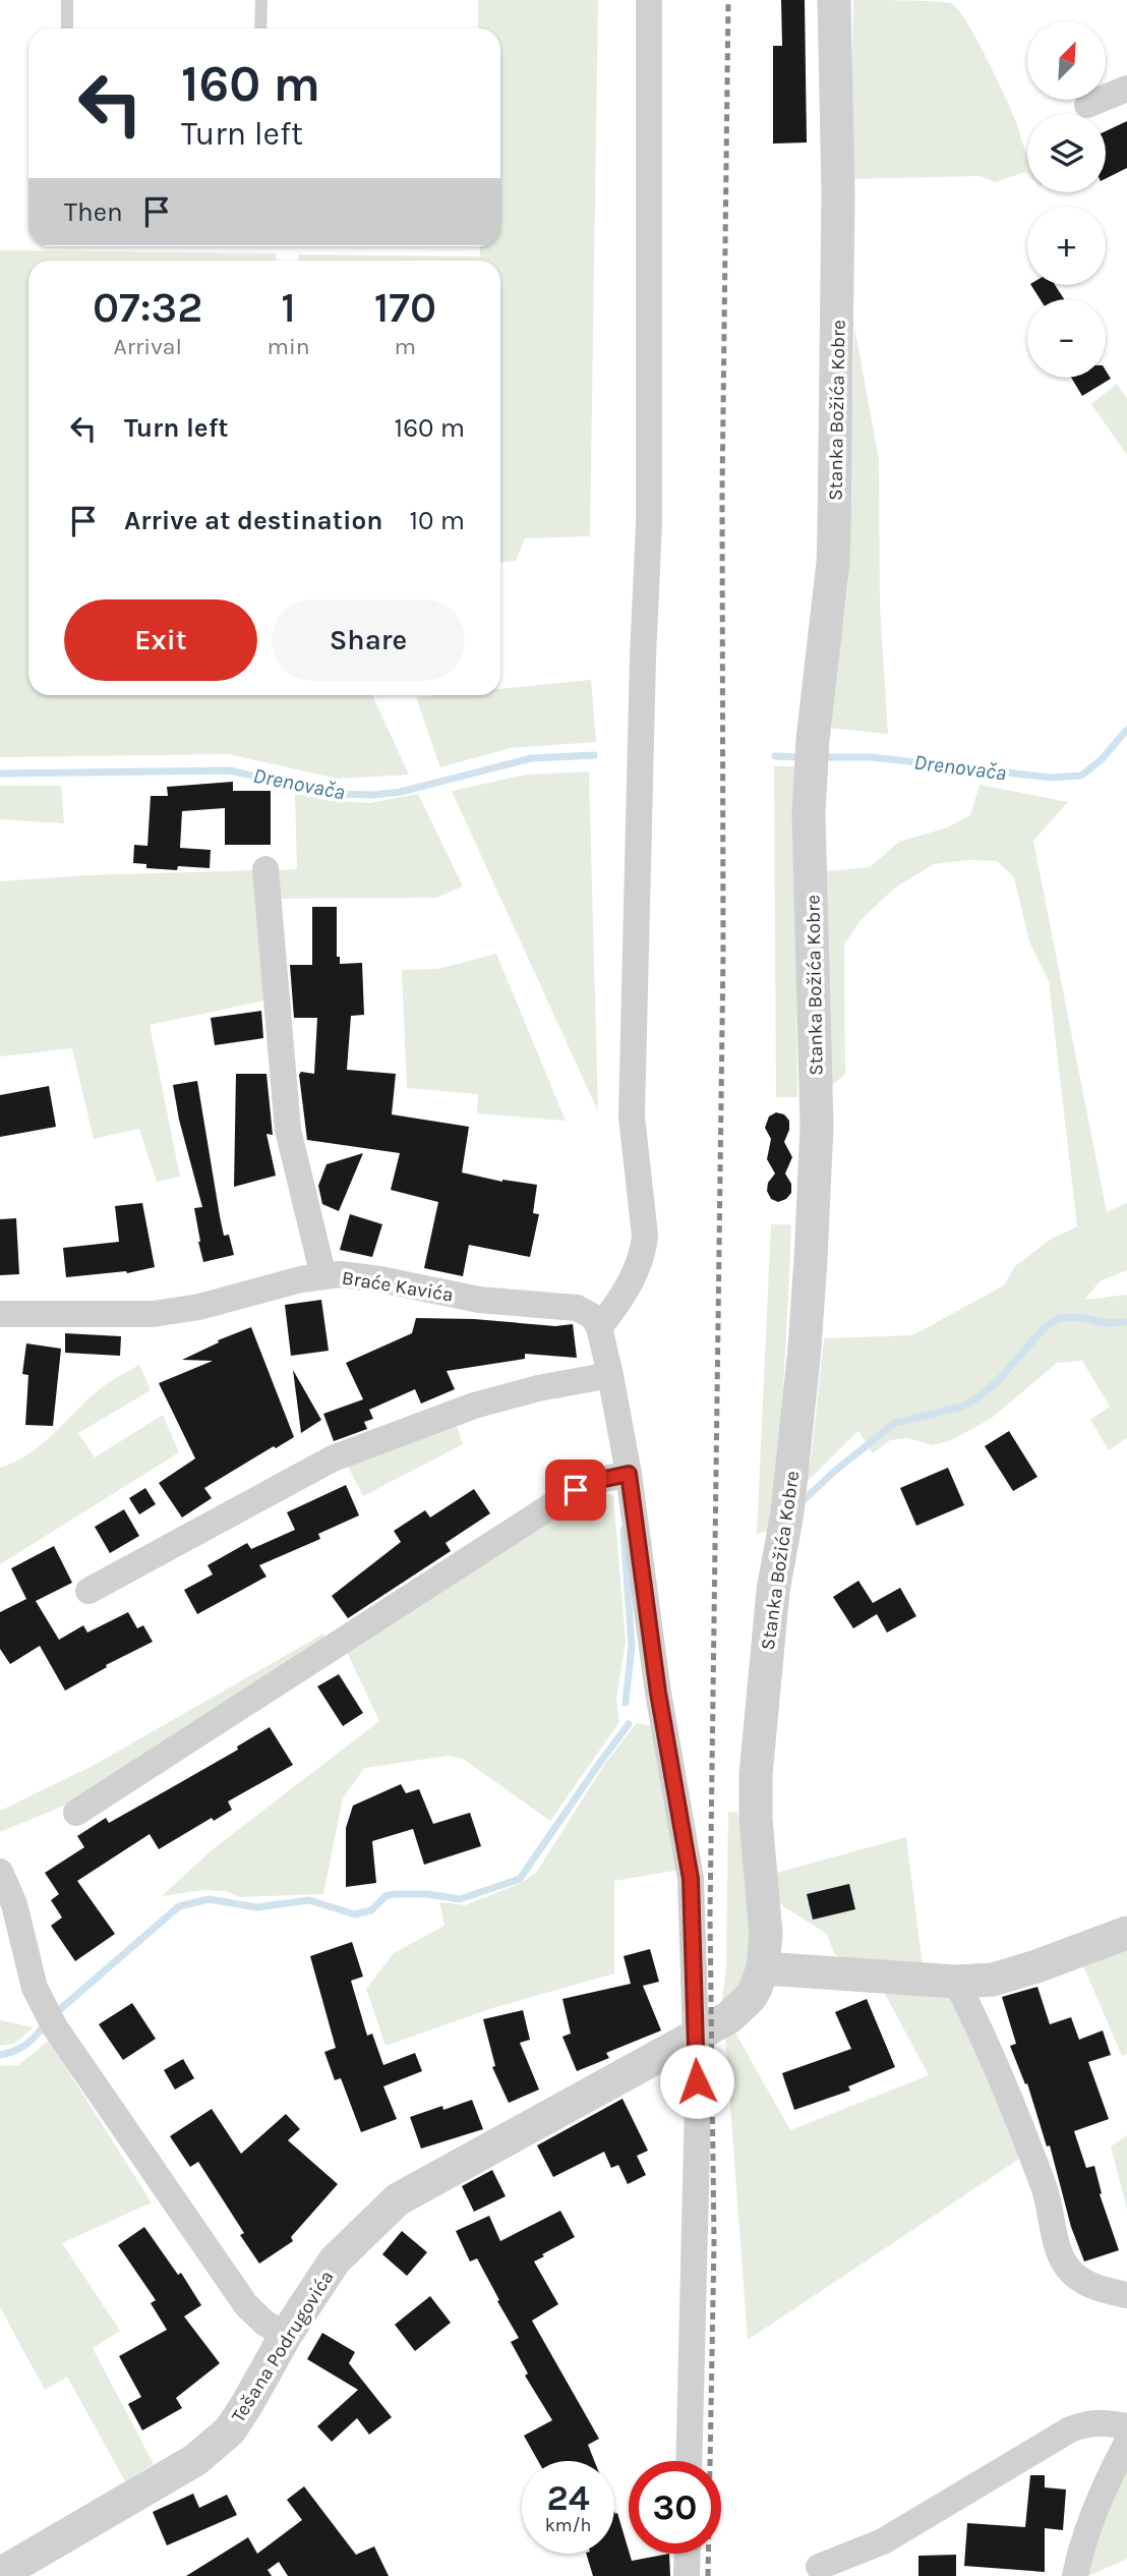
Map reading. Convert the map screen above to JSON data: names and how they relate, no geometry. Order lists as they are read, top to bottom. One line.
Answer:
{"streets":{"street":["Stanka Božića Kobre","Braće Kavića","Tešana Podrugovića"]},"crossings":[["Stanka Božića Kobre","Tešana Podrugovića"]],"water":["Drenovača"],"north":"top right","page":{"map_buttons":["+","−"],"turn":["160 m","Turn left"],"then":"Then","eta":["07:32","Arrival","1","min","170","m"],"list":[{"name":"Turn left","value":"160 m"},{"name":"Arrive at destination","value":"10 m"}],"buttons":["Exit","Share"],"speed":"24 km/h","limit":"30"}}
